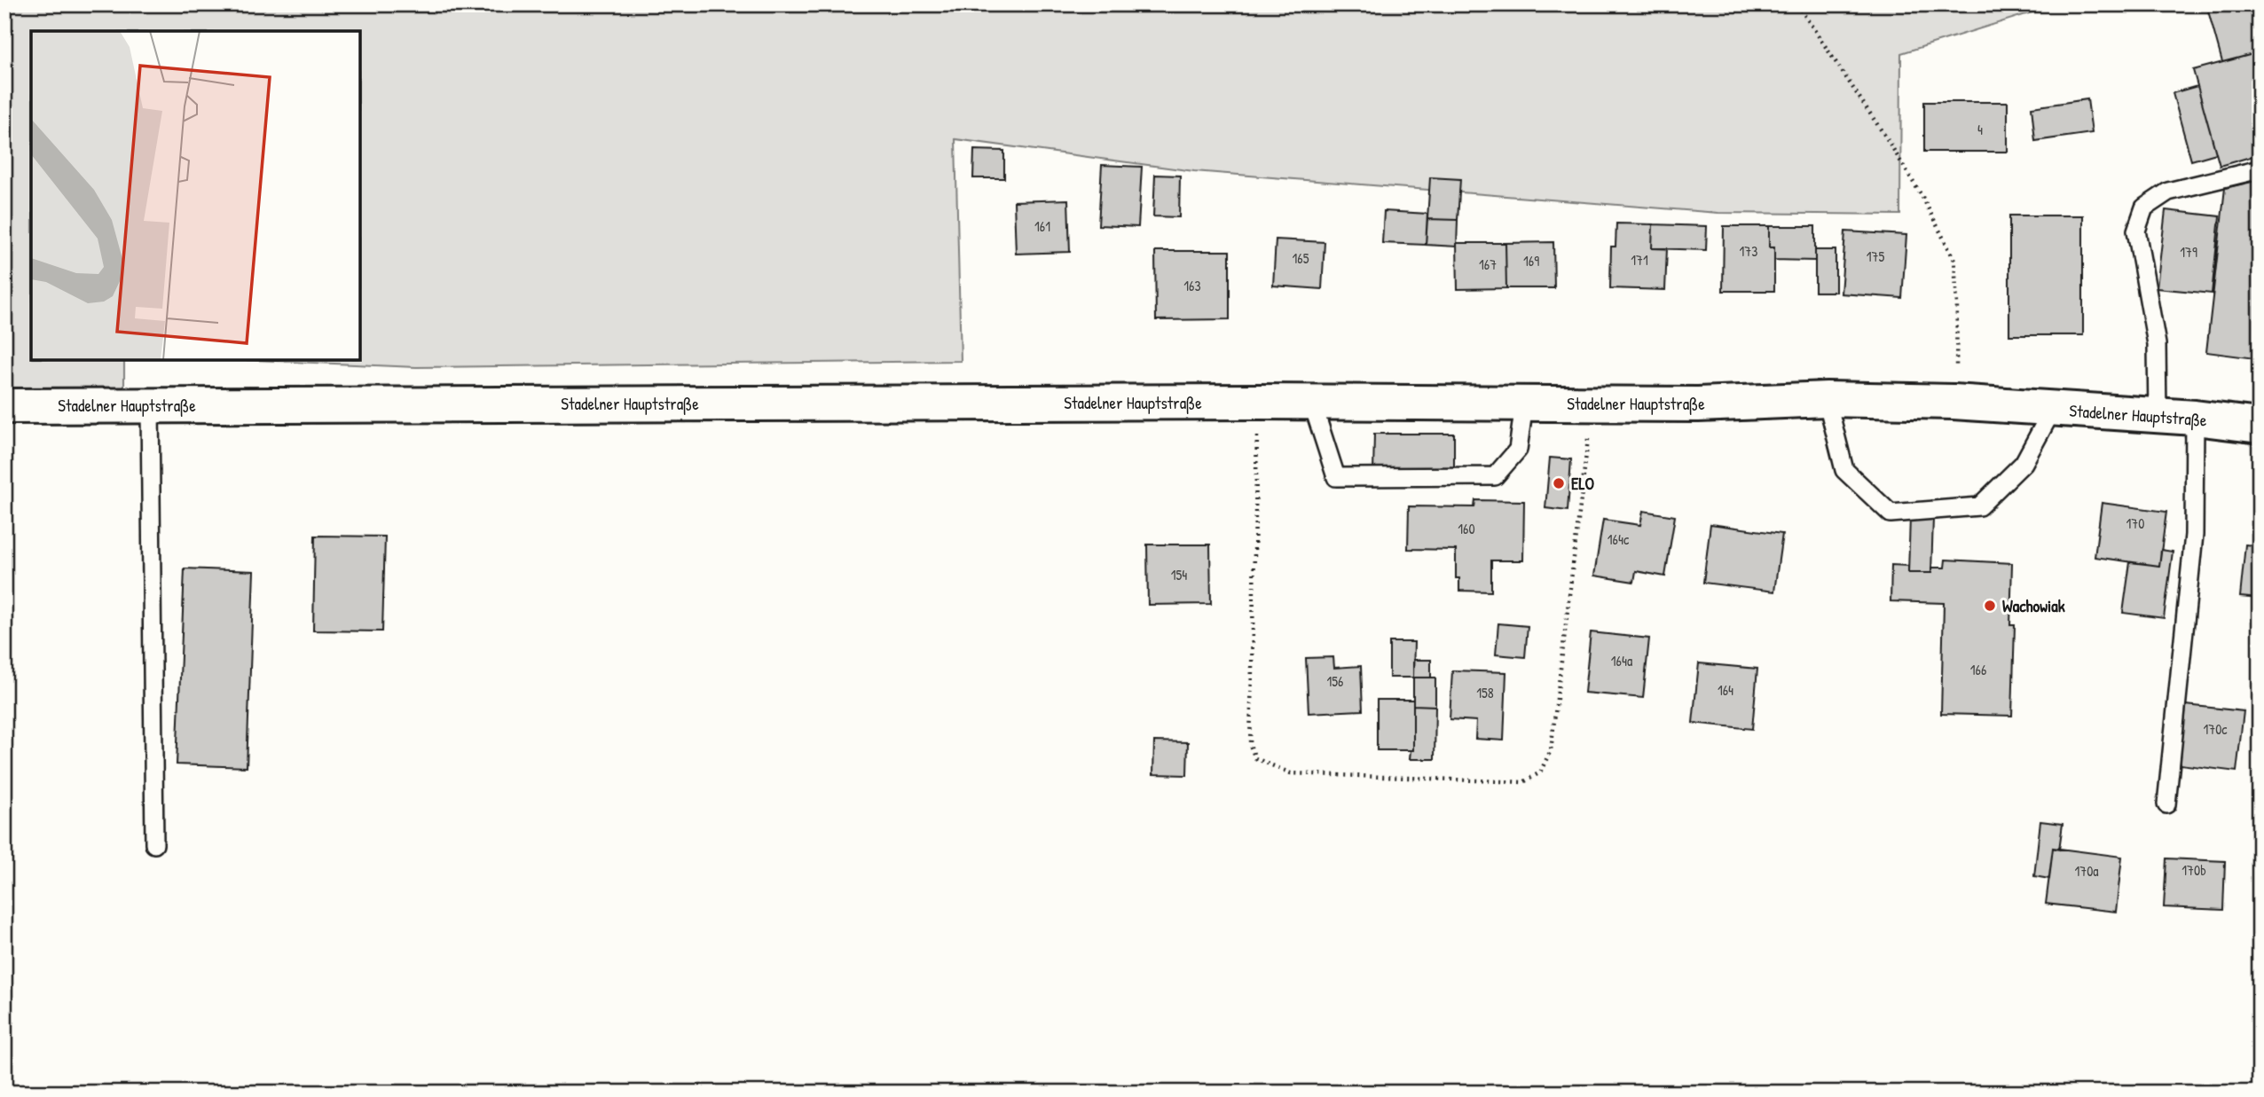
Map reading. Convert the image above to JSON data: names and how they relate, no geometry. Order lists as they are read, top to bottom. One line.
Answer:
{"streets":{"main road":["Stadelner Hauptstraße"]},"places":["ELO","Wachowiak"],"house_numbers":["4","161","173","179","175","165","171","169","167","163","170","160","164c","154","164a","166","156","164","158","170c","170b","170a"]}
